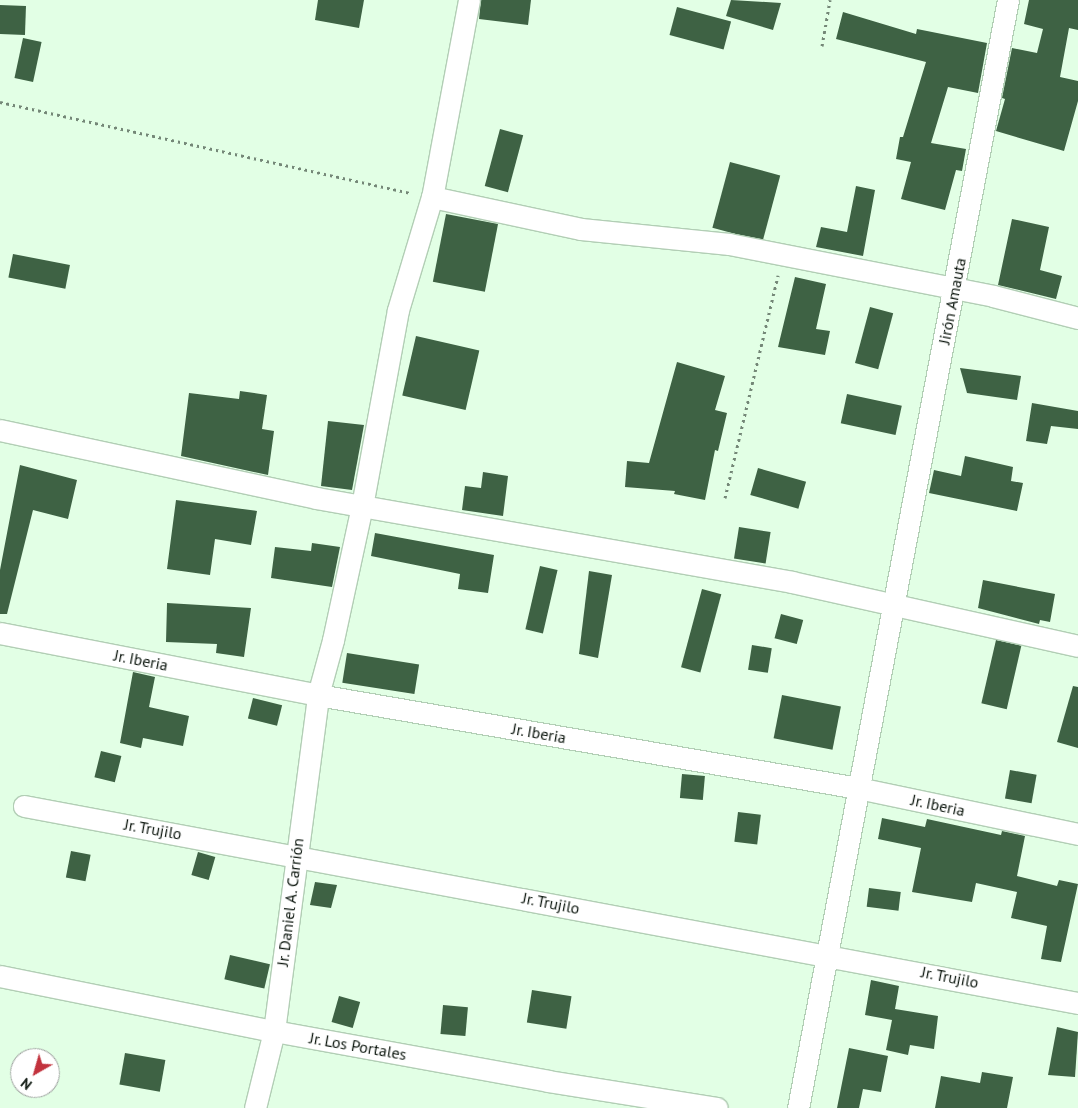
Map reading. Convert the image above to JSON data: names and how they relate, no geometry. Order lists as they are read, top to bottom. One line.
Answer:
{"streets":{"street":["Jirón Amauta","Jr. Iberia","Jr. Trujilo","Jr. Daniel A. Carrión","Jr. Los Portales"]},"crossings":[["Jirón Amauta","Jr. Iberia"],["Jirón Amauta","Jr. Trujilo"],["Jr. Iberia","Jr. Daniel A. Carrión"],["Jr. Trujilo","Jr. Daniel A. Carrión"],["Jr. Daniel A. Carrión","Jr. Los Portales"]],"north":"bottom left"}
